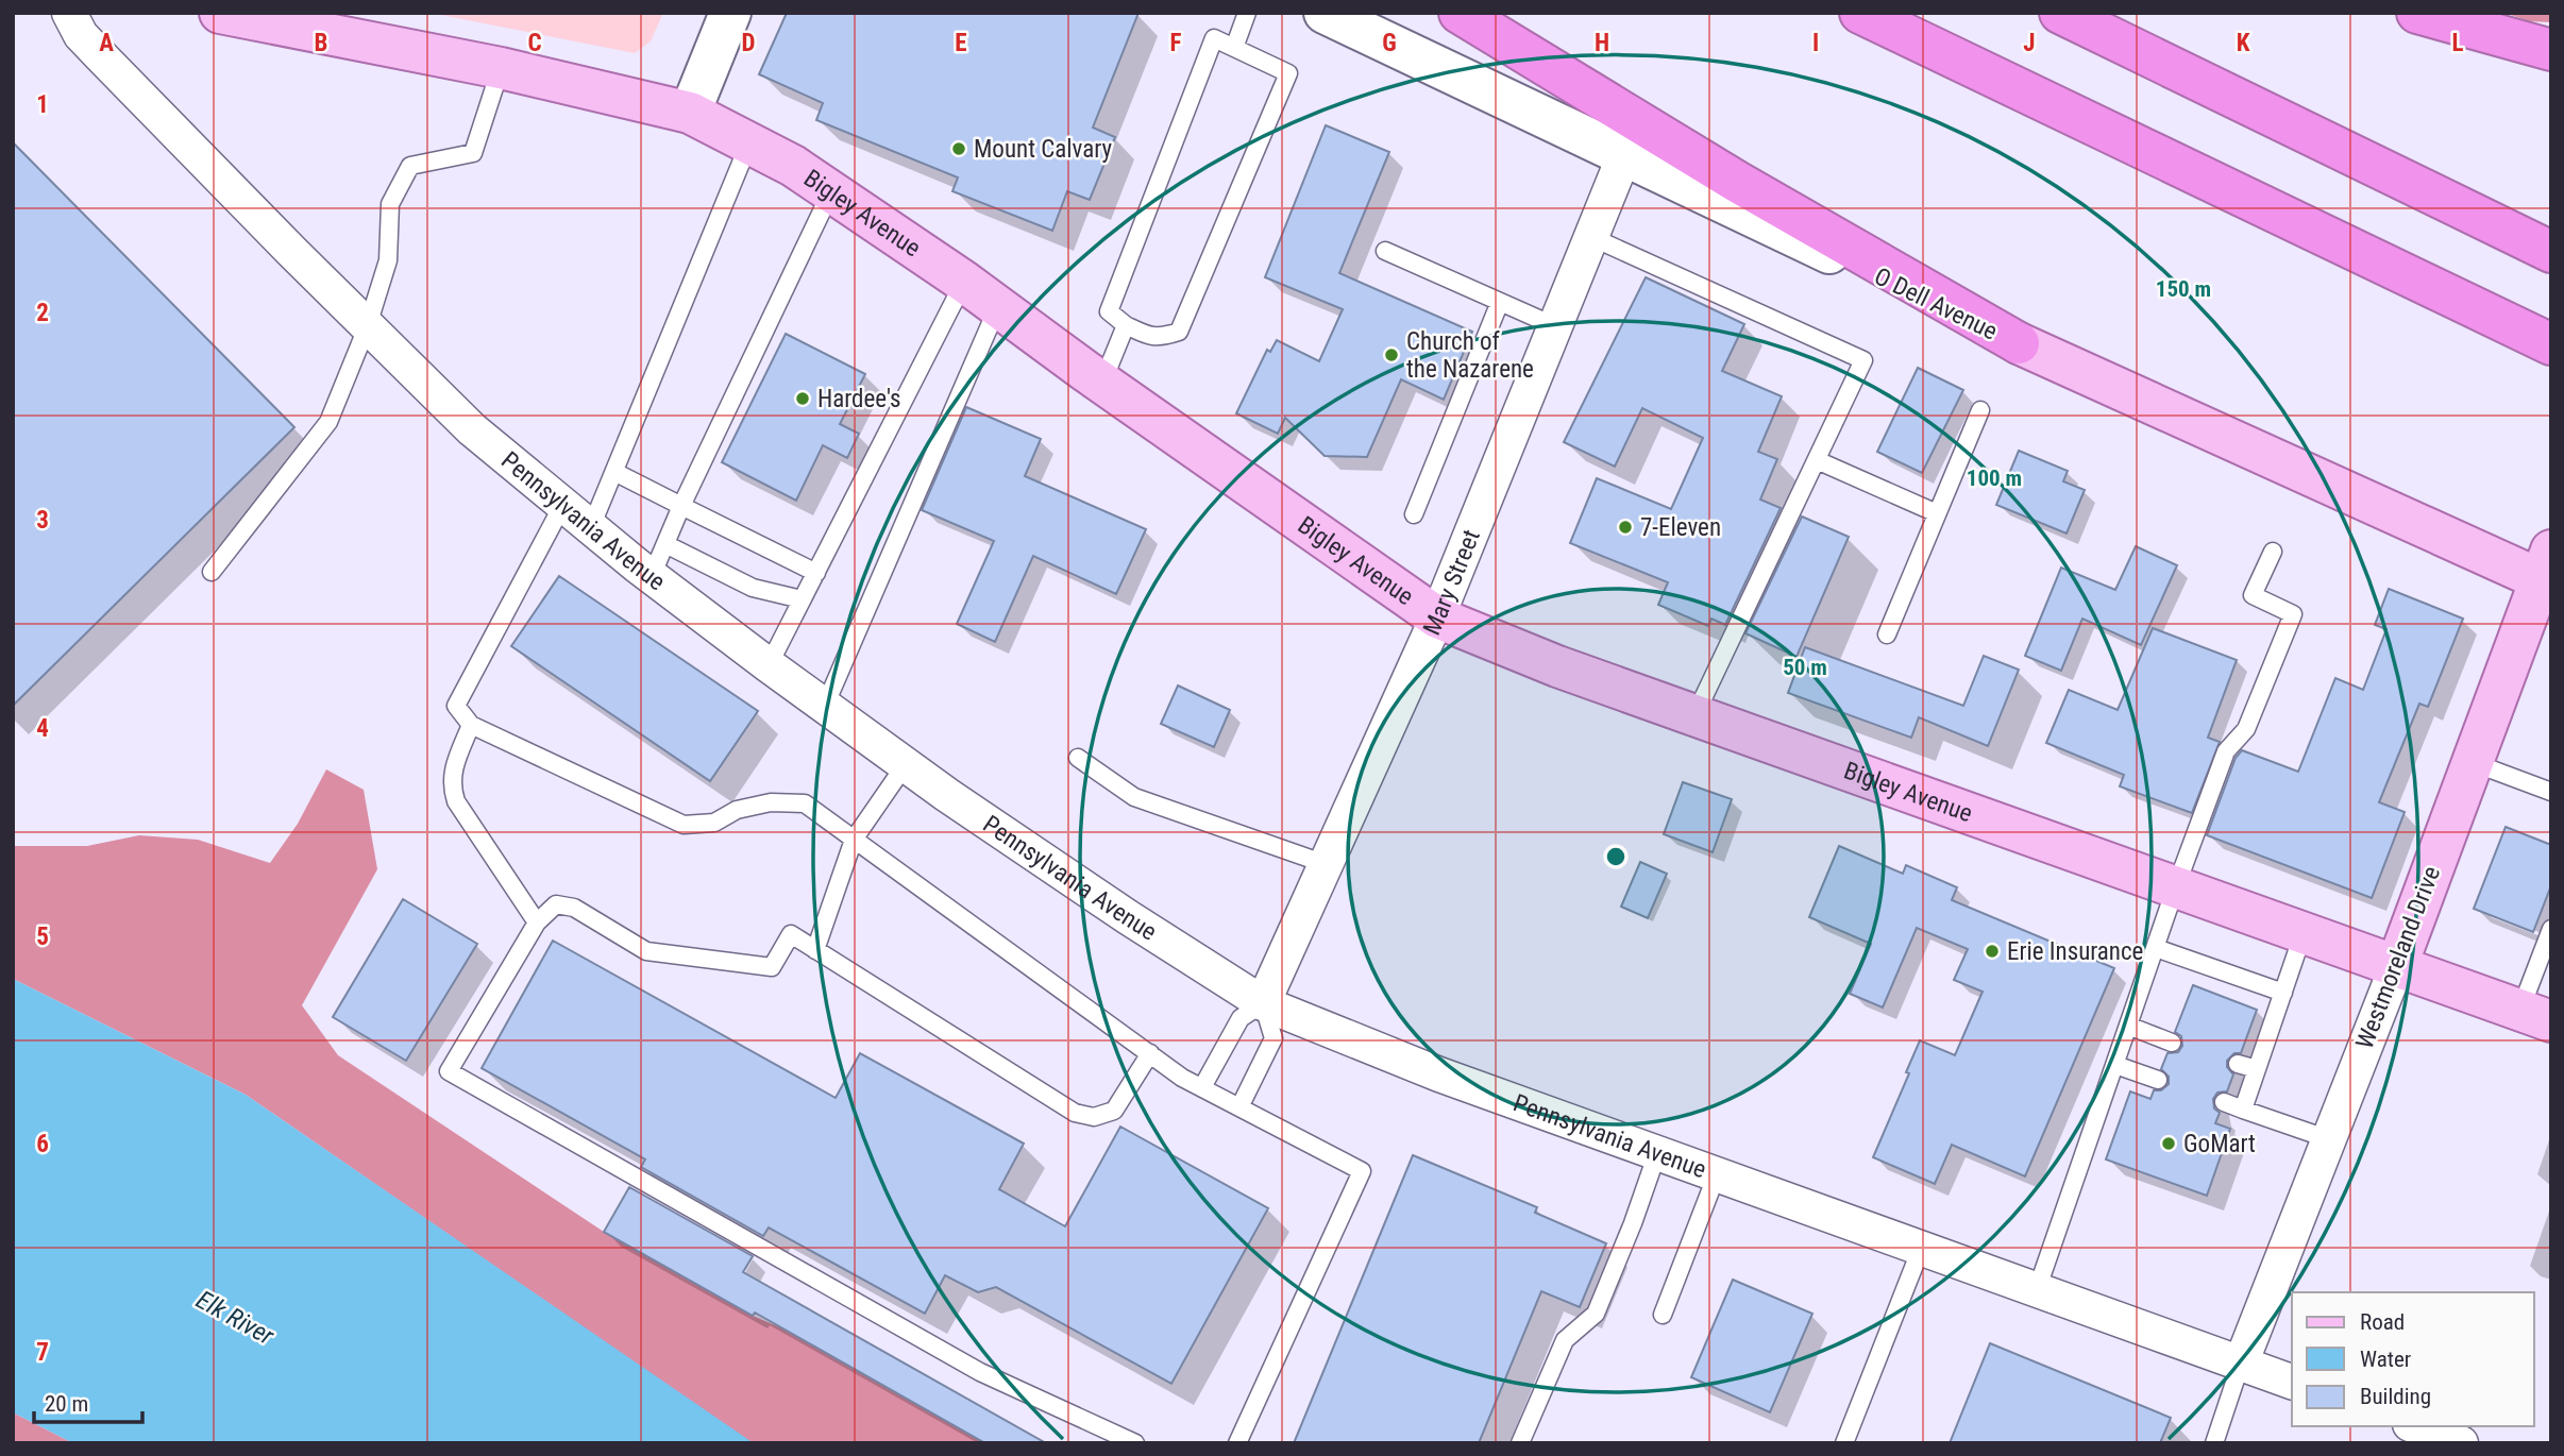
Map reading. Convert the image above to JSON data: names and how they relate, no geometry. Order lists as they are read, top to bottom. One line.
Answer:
{"streets":{"main road":["Bigley Avenue","O Dell Avenue","Westmoreland Drive"],"street":["Pennsylvania Avenue","Mary Street"]},"crossings":[["Bigley Avenue","Mary Street"],["Bigley Avenue","Westmoreland Drive"],["O Dell Avenue","Mary Street"],["O Dell Avenue","Westmoreland Drive"],["Pennsylvania Avenue","Mary Street"],["Pennsylvania Avenue","Westmoreland Drive"]],"water":["Elk River"],"places":["Mount Calvary","Church of the Nazarene","Hardee's","7-Eleven","Erie Insurance","GoMart"],"legend":["Road","Water","Building"],"scale_bar":"20 m","grid":{"columns":["A","B","C","D","E","F","G","H","I","J","K","L"],"rows":["1","2","3","4","5","6","7"]},"rings":["150 m","100 m","50 m"]}
